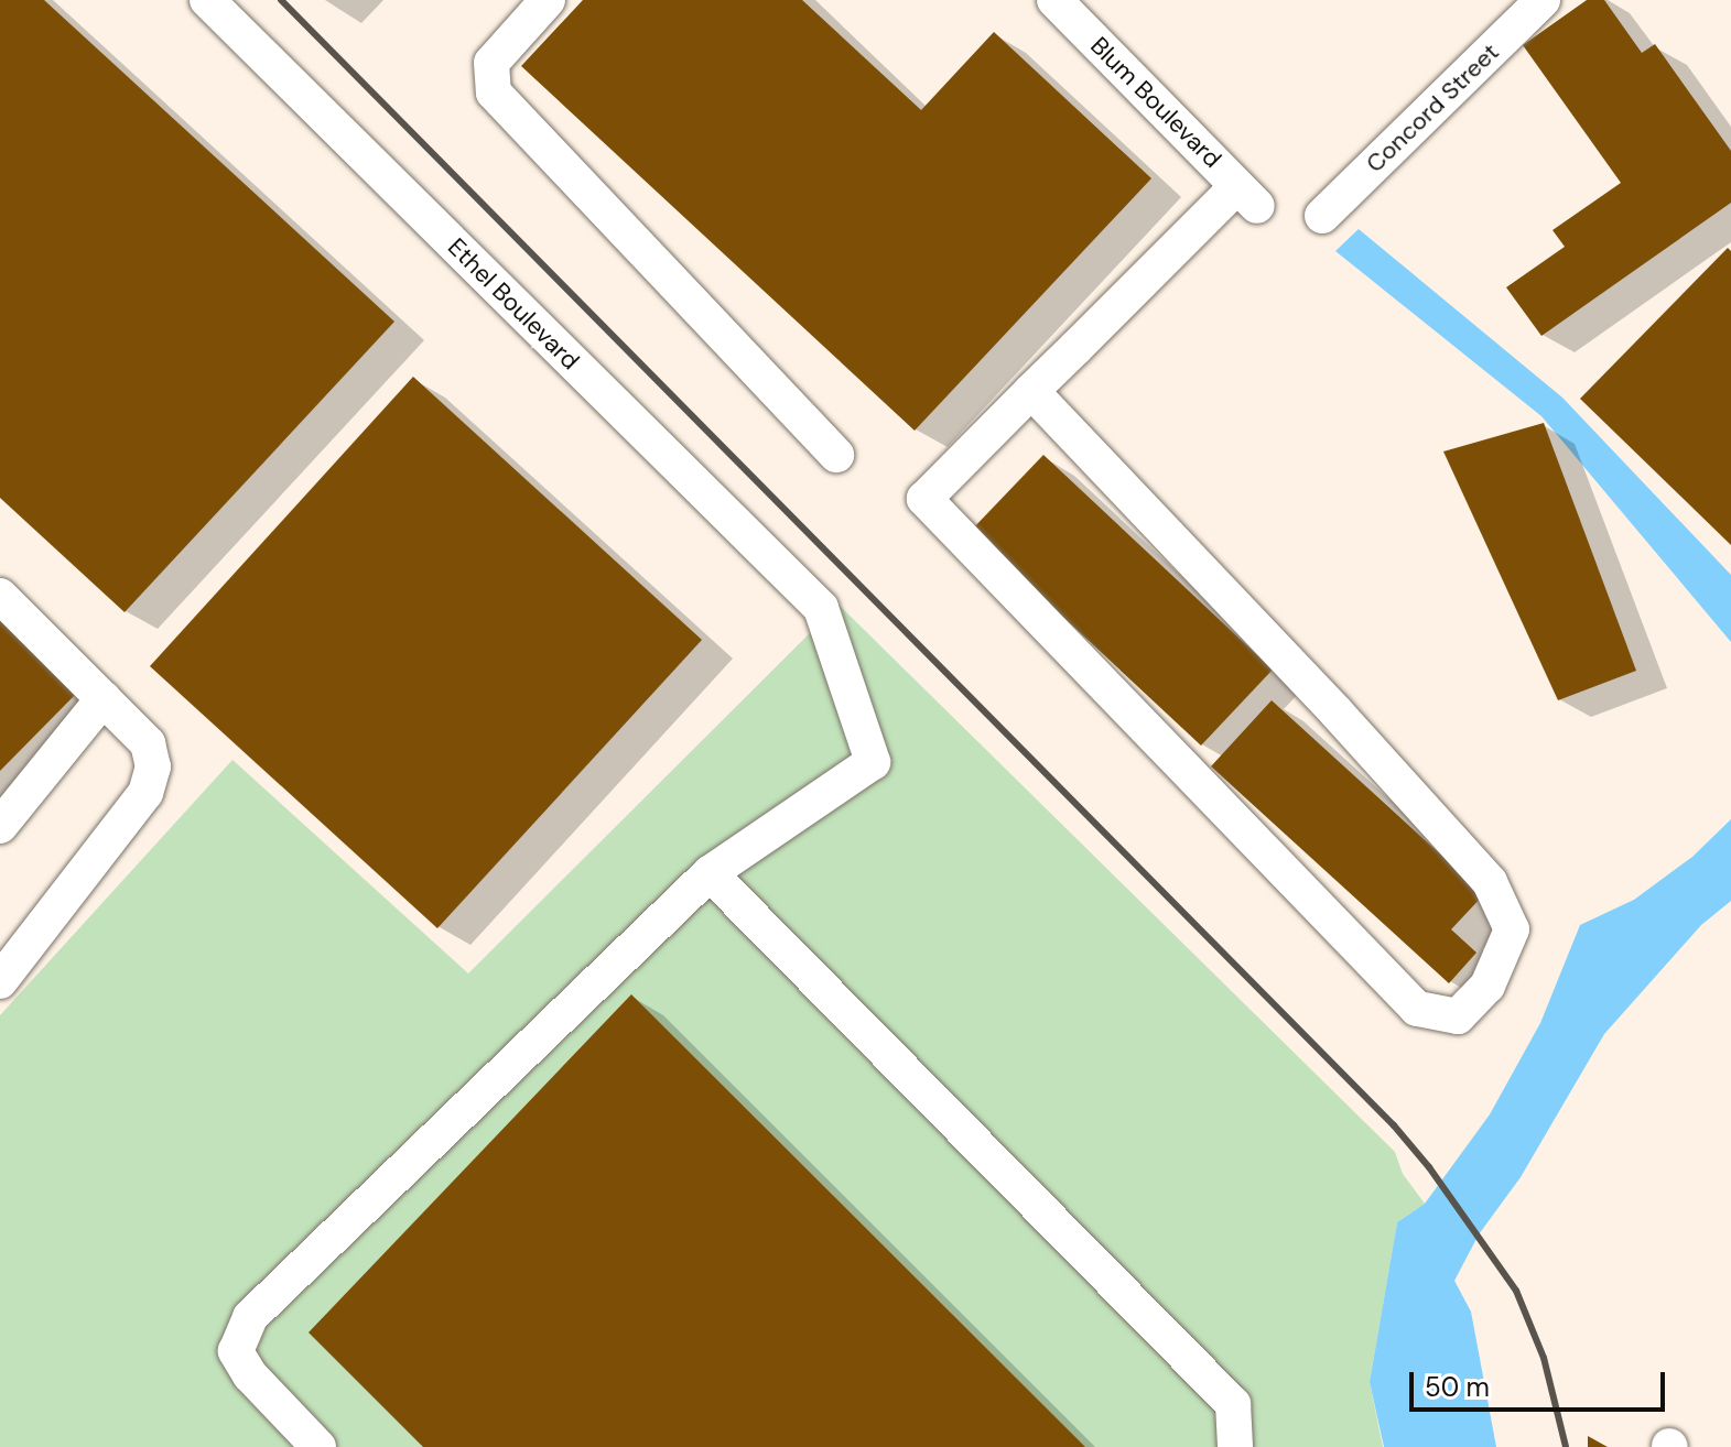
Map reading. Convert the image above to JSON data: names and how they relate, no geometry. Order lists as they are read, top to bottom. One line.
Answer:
{"streets":{"street":["Blum Boulevard","Concord Street","Ethel Boulevard"]},"scale_bar":"50 m"}
